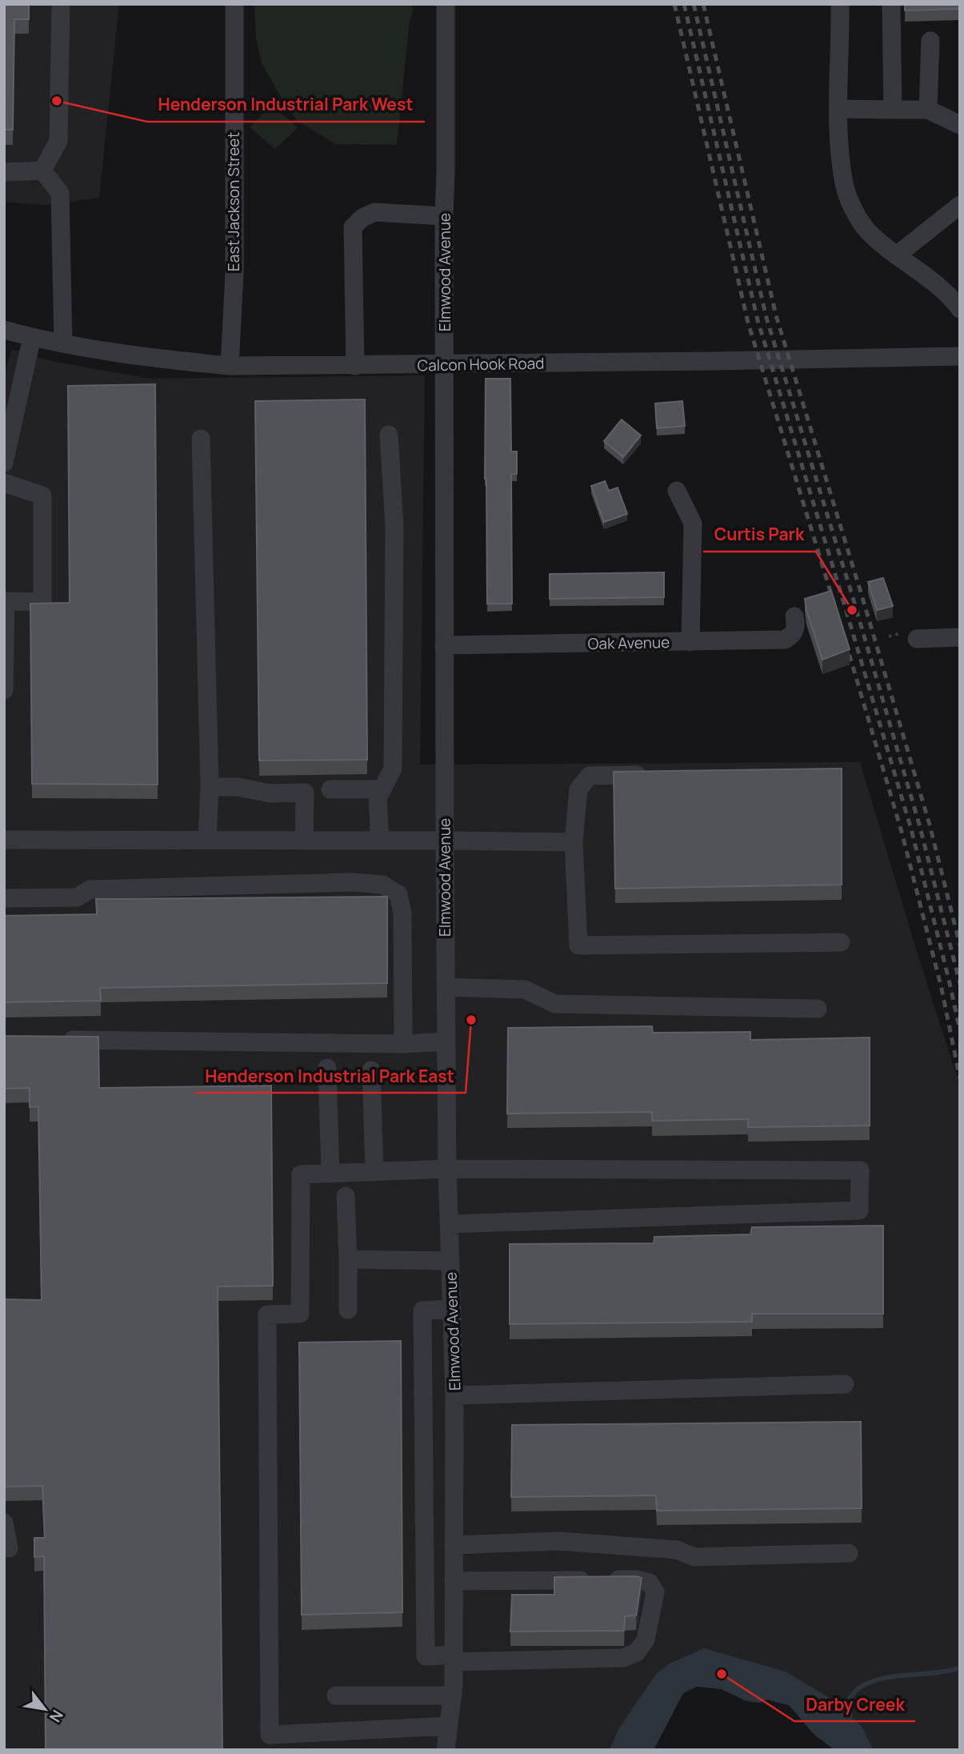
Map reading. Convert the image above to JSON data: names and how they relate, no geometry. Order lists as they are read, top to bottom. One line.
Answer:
{"streets":{"street":["East Jackson Street","Elmwood Avenue","Calcon Hook Road","Oak Avenue"]},"crossings":[["East Jackson Street","Calcon Hook Road"],["Elmwood Avenue","Calcon Hook Road"],["Elmwood Avenue","Oak Avenue"]],"places":["Henderson Industrial Park West","Curtis Park","Henderson Industrial Park East","Darby Creek"],"north":"bottom right"}
